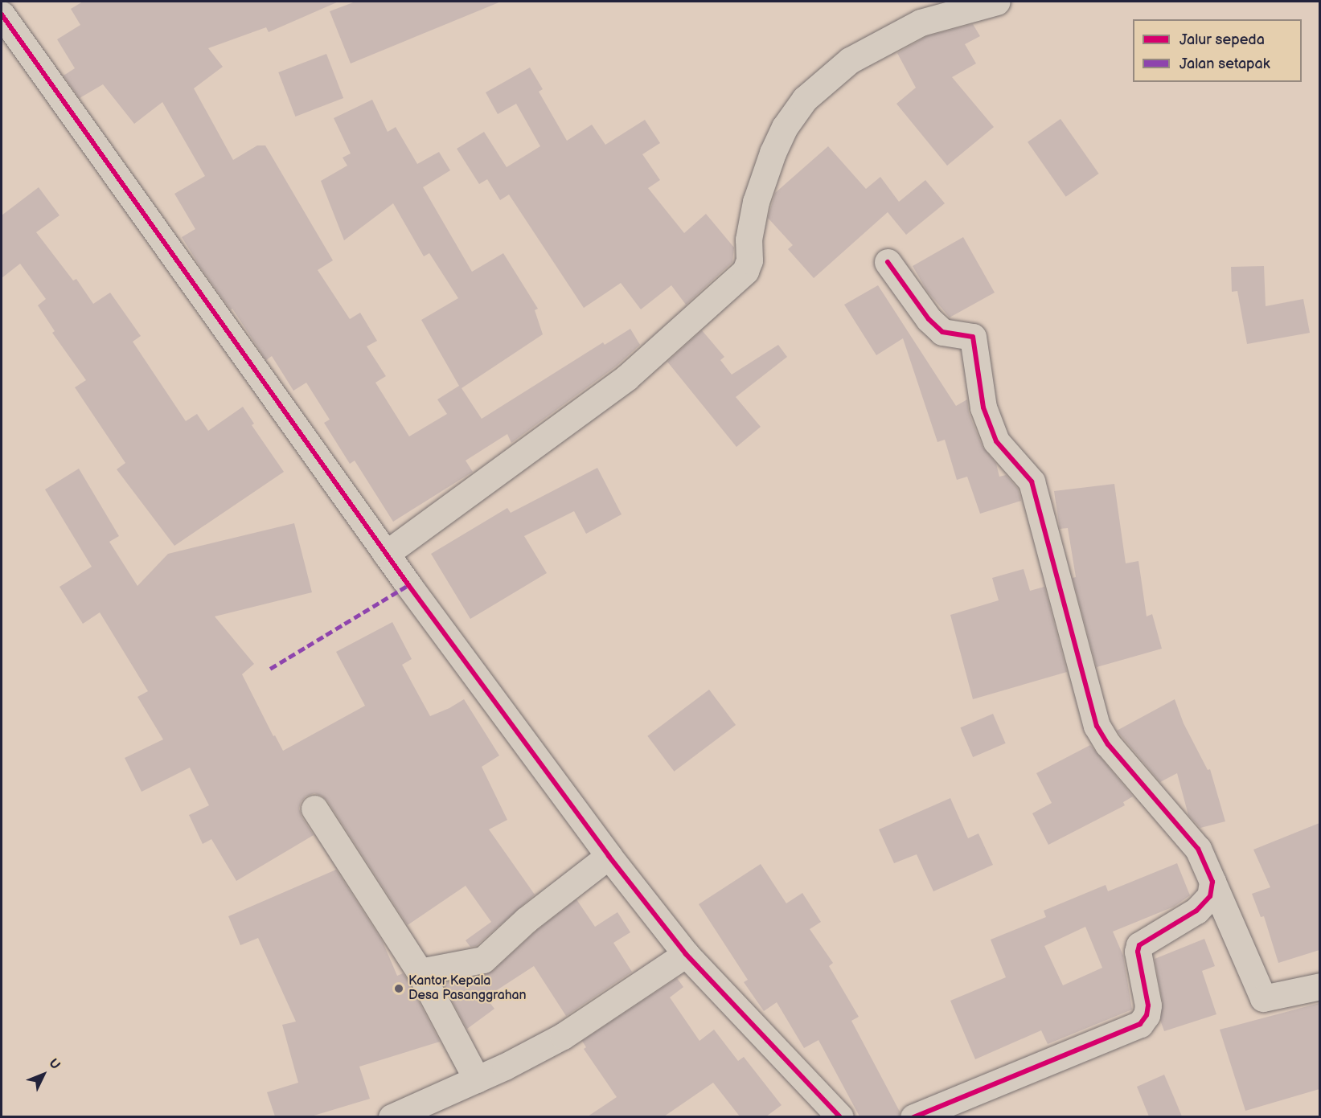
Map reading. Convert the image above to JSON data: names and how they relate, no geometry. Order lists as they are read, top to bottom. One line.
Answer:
{"places":["Kantor Kepala Desa Pasanggrahan"],"legend":["Jalur sepeda","Jalan setapak"],"north":"top right"}
